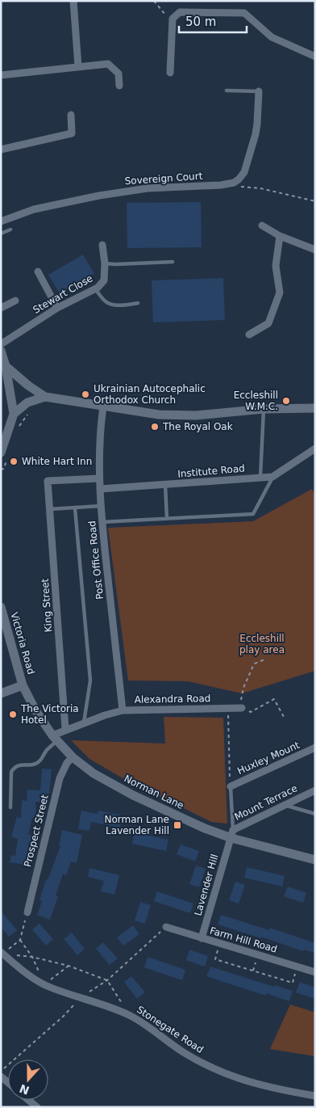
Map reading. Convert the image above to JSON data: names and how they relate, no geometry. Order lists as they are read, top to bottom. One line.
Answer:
{"streets":{"street":["Sovereign Court","Stewart Close","Institute Road","Post Office Road","King Street","Victoria Road","Alexandra Road","Huxley Mount","Norman Lane","Mount Terrace","Prospect Street","Lavender Hill","Farm Hill Road","Stonegate Road"]},"crossings":[["Institute Road","Post Office Road"],["Post Office Road","King Street"],["Post Office Road","Alexandra Road"],["King Street","Alexandra Road"],["Victoria Road","Norman Lane"],["Alexandra Road","Norman Lane"],["Norman Lane","Mount Terrace"],["Norman Lane","Prospect Street"],["Norman Lane","Lavender Hill"],["Mount Terrace","Lavender Hill"],["Lavender Hill","Farm Hill Road"]],"parks":["Eccleshill play area"],"places":{"other":["Ukrainian Autocephalic Orthodox Church","Eccleshill W.M.C.","The Royal Oak","White Hart Inn","The Victoria Hotel"],"transit":["Norman Lane Lavender Hill"]},"scale_bar":"50 m","north":"bottom"}
